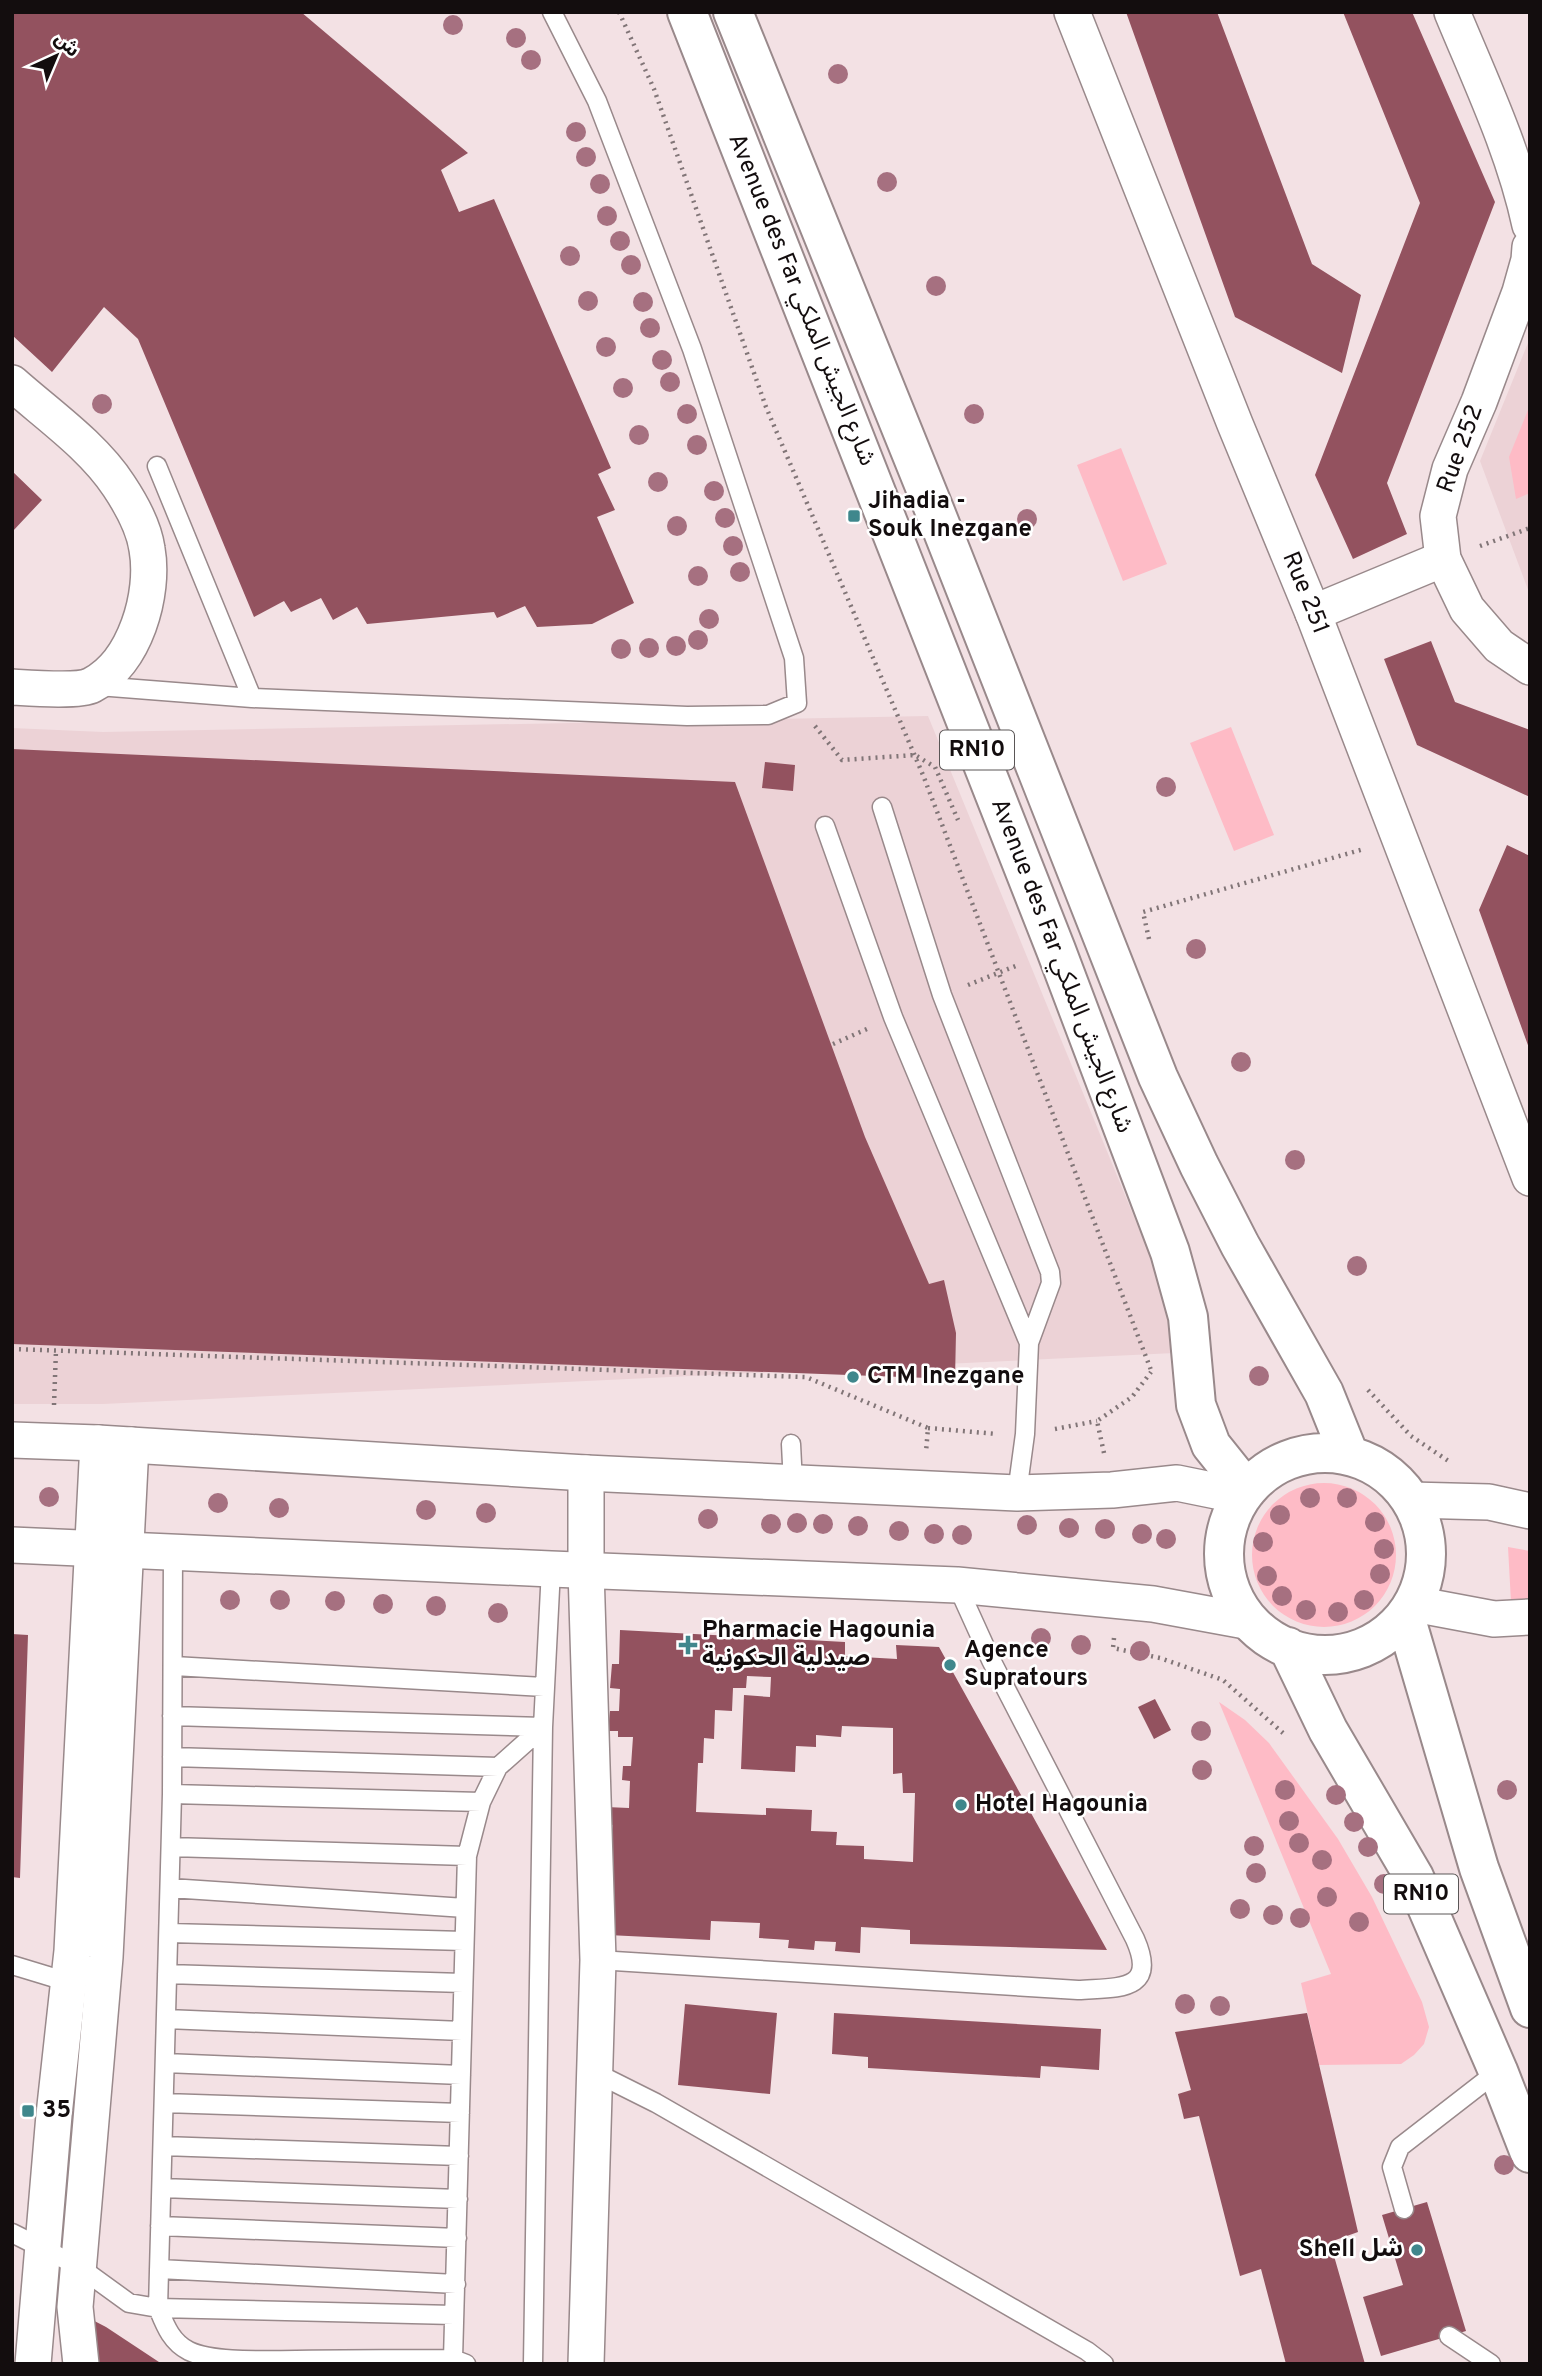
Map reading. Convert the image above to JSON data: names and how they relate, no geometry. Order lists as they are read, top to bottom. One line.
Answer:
{"streets":{"main road":["Avenue des Far شارع الجيش الملكي","RN10"],"street":["Rue 252","Rue 251"]},"crossings":[["Avenue des Far شارع الجيش الملكي","RN10"]],"places":{"transit":["Jihadia - Souk Inezgane","35"],"other":["CTM Inezgane","Agence Supratours","Hotel Hagounia","Shell شل"],"health":["Pharmacie Hagounia صيدلية الحكونية"]},"north":"top right"}
